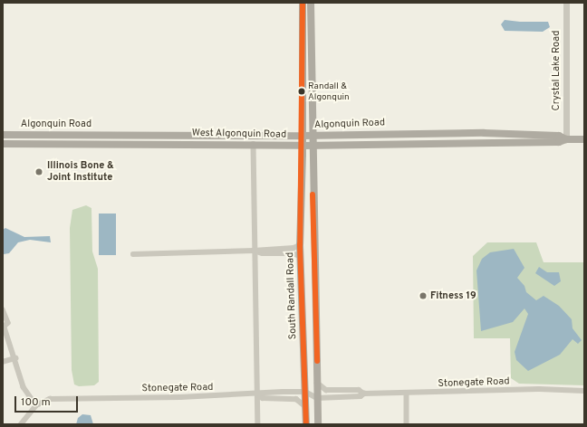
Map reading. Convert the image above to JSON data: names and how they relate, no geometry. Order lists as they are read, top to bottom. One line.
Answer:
{"streets":{"main road":["Algonquin Road","West Algonquin Road","South Randall Road"],"street":["Crystal Lake Road","Stonegate Road"]},"crossings":[["Crystal Lake Road","Algonquin Road"],["Crystal Lake Road","West Algonquin Road"],["Algonquin Road","West Algonquin Road"],["Algonquin Road","South Randall Road"],["West Algonquin Road","South Randall Road"],["South Randall Road","Stonegate Road"]],"places":["Randall & Algonquin","Illinois Bone & Joint Institute","Fitness 19"],"scale_bar":"100 m"}
